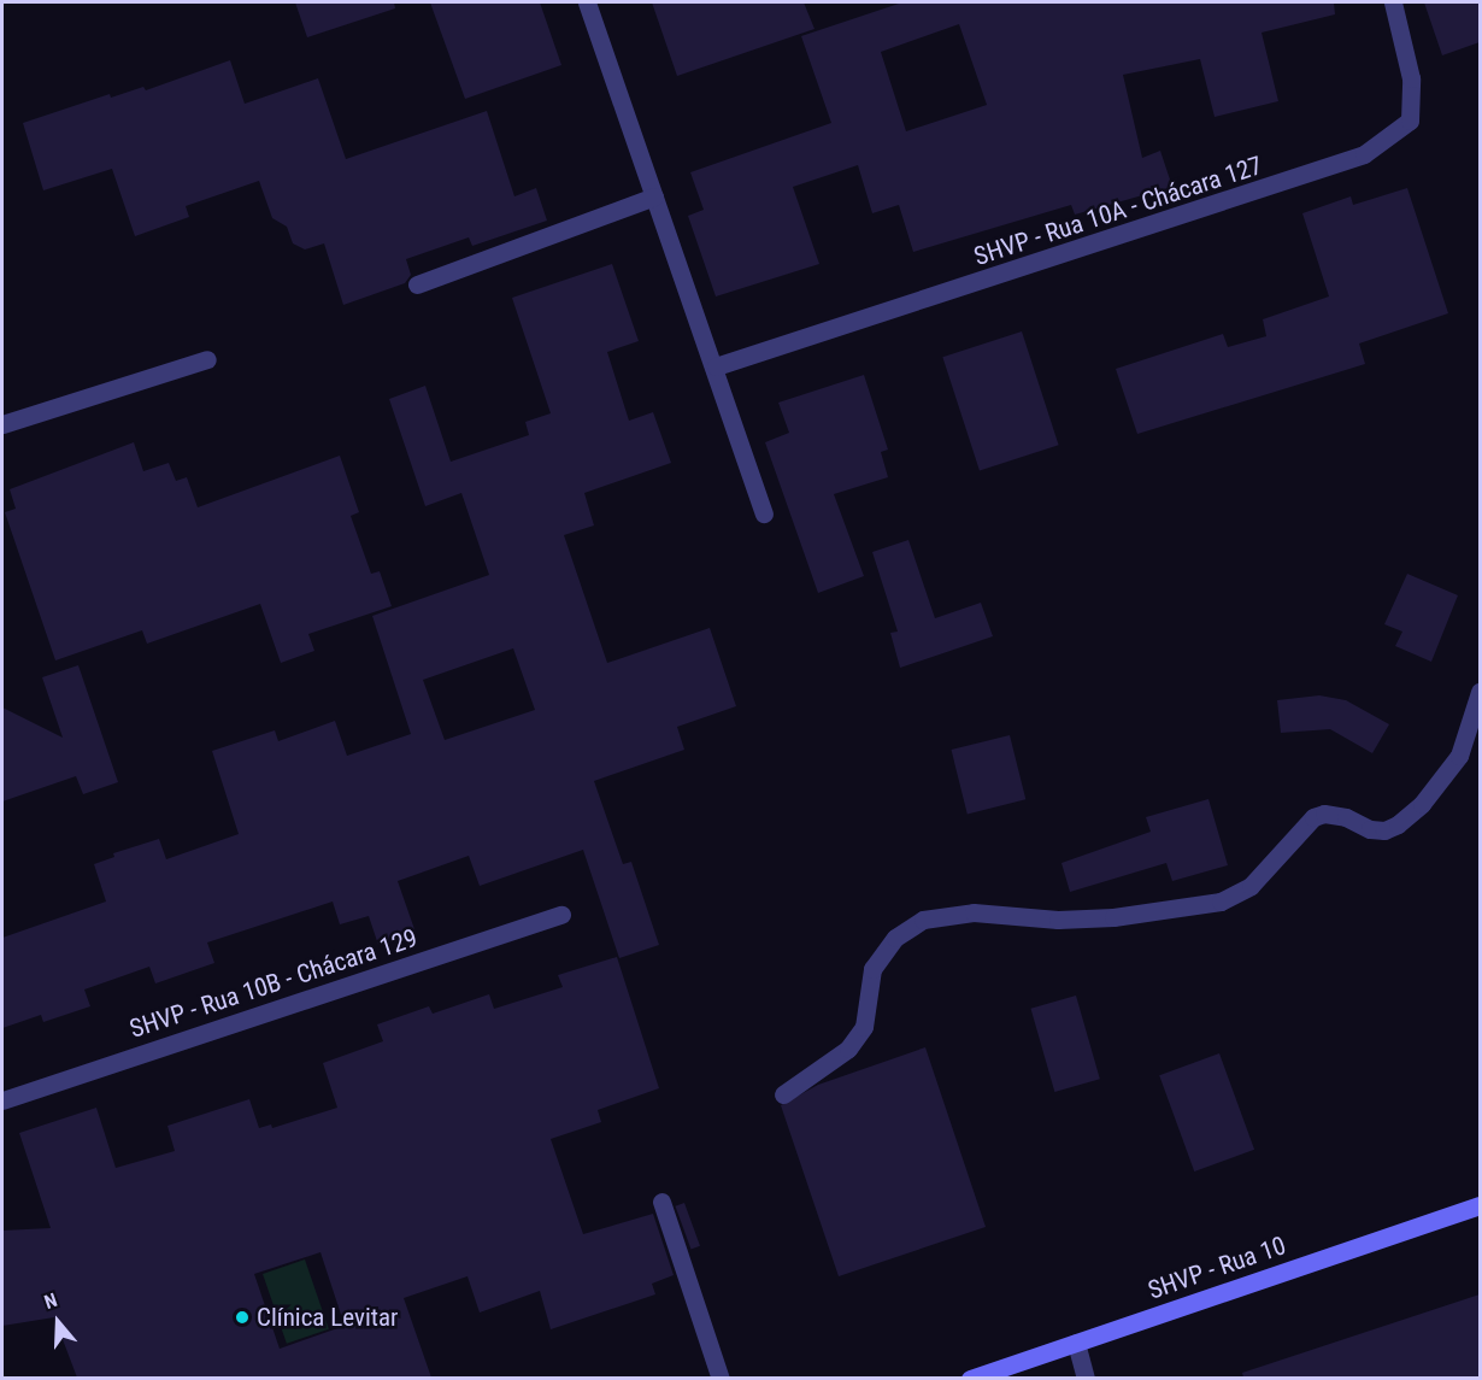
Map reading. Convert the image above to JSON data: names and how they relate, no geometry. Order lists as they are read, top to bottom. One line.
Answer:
{"streets":{"street":["SHVP - Rua 10A - Chácara 127","SHVP - Rua 10B - Chácara 129","SHVP - Rua 10"]},"places":["Clínica Levitar"],"north":"top"}
